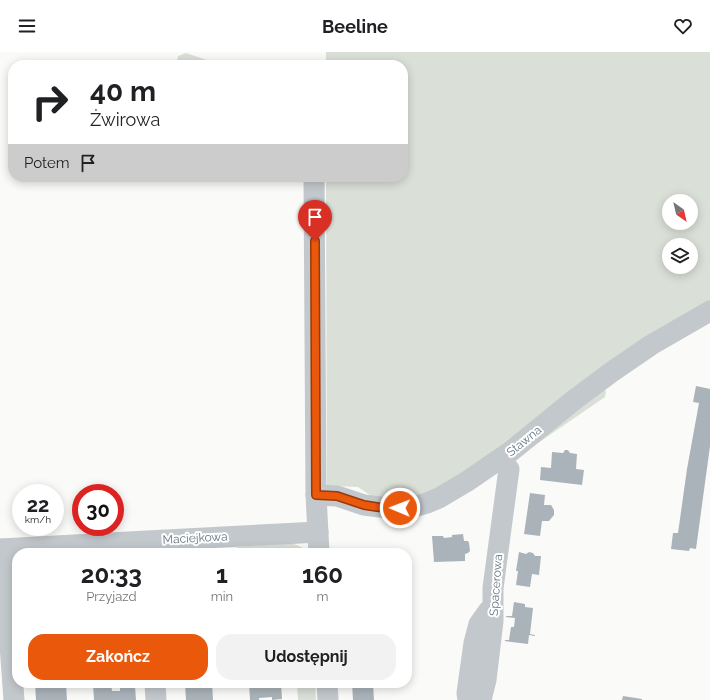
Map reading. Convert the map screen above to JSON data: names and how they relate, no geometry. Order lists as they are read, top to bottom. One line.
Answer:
{"streets":{"street":["Stawna","Maciejkowa","Spacerowa"]},"north":"bottom right","page":{"header":"Beeline","turn":["40 m","Żwirowa"],"then":"Potem","speed":"22 km/h","limit":"30","eta":["20:33","Przyjazd","1","min","160","m"],"buttons":["Zakończ","Udostępnij"]}}
